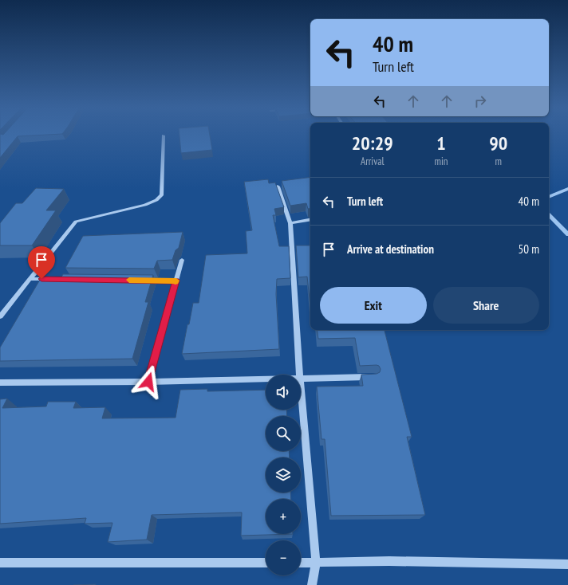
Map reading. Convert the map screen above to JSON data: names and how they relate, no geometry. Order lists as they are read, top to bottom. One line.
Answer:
{"page":{"turn":["40 m","Turn left"],"eta":["20:29","Arrival","1","min","90","m"],"list":[{"name":"Turn left","value":"40 m"},{"name":"Arrive at destination","value":"50 m"}],"buttons":["Exit","Share"],"map_buttons":["+","−"]}}
